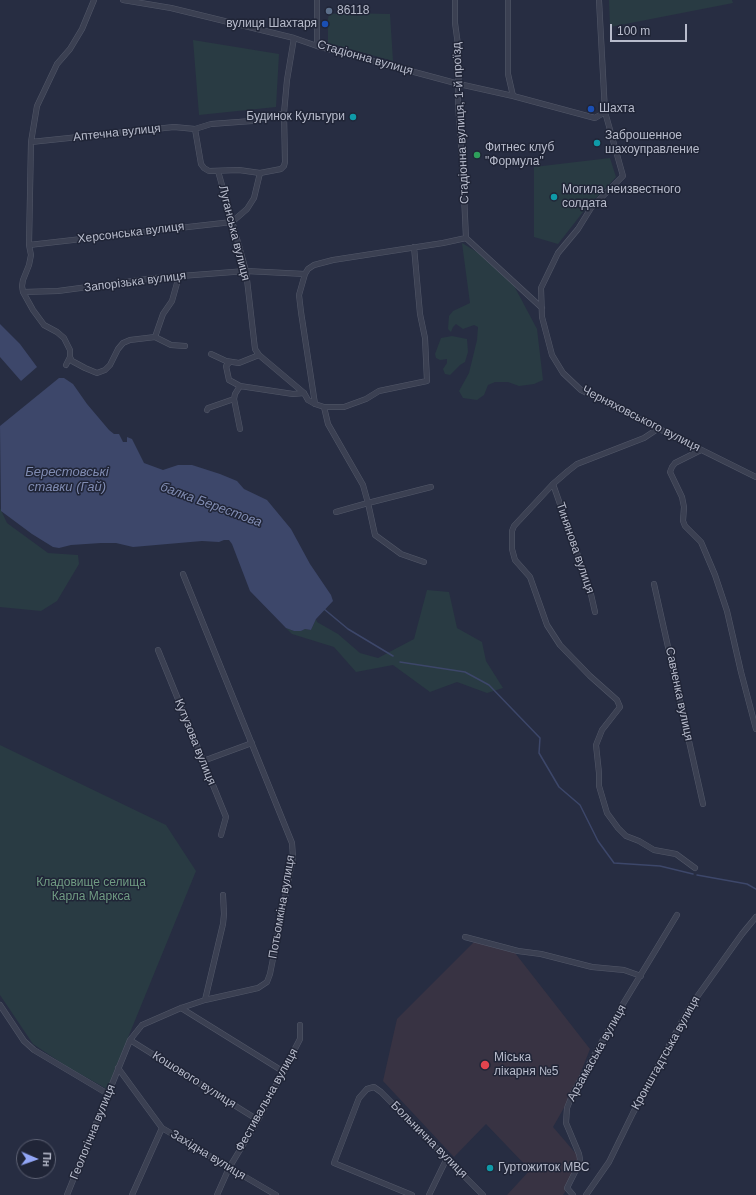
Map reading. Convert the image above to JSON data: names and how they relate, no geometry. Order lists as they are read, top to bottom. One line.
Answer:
{"streets":{"street":["Стадіонна вулиця","Стадіонна вулиця, 1-й проїзд","Аптечна вулиця","Херсонська вулиця","Луганська вулиця","Запорізька вулиця","Черняховського вулиця","Тинянова вулиця","Савченка вулиця","Кутузова вулиця","Потьомкіна вулиця","Арзамаська вулиця","Кронштадтська вулиця","Кошового вулиця","Фестивальна вулиця","Геологічна вулиця","Больнична вулиця","Західна вулиця"]},"crossings":[["Стадіонна вулиця","Стадіонна вулиця, 1-й проїзд"],["Стадіонна вулиця","Черняховського вулиця"],["Херсонська вулиця","Луганська вулиця"],["Луганська вулиця","Запорізька вулиця"],["Потьомкіна вулиця","Кошового вулиця"],["Потьомкіна вулиця","Геологічна вулиця"],["Потьомкіна вулиця","Західна вулиця"],["Кошового вулиця","Фестивальна вулиця"],["Фестивальна вулиця","Західна вулиця"],["Геологічна вулиця","Західна вулиця"]],"water":["Берестовські ставки (Гай)","балка Берестова"],"parks":["Кладовище селища Карла Маркса"],"places":["86118","вулиця Шахтаря","Шахта","Будинок Культури","Заброшенное шахоуправление","Фитнес клуб \"Формула\"","Могила неизвестного солдата","Міська лікарня №5","Гуртожиток МВС"],"scale_bar":"100 m","north":"right"}
